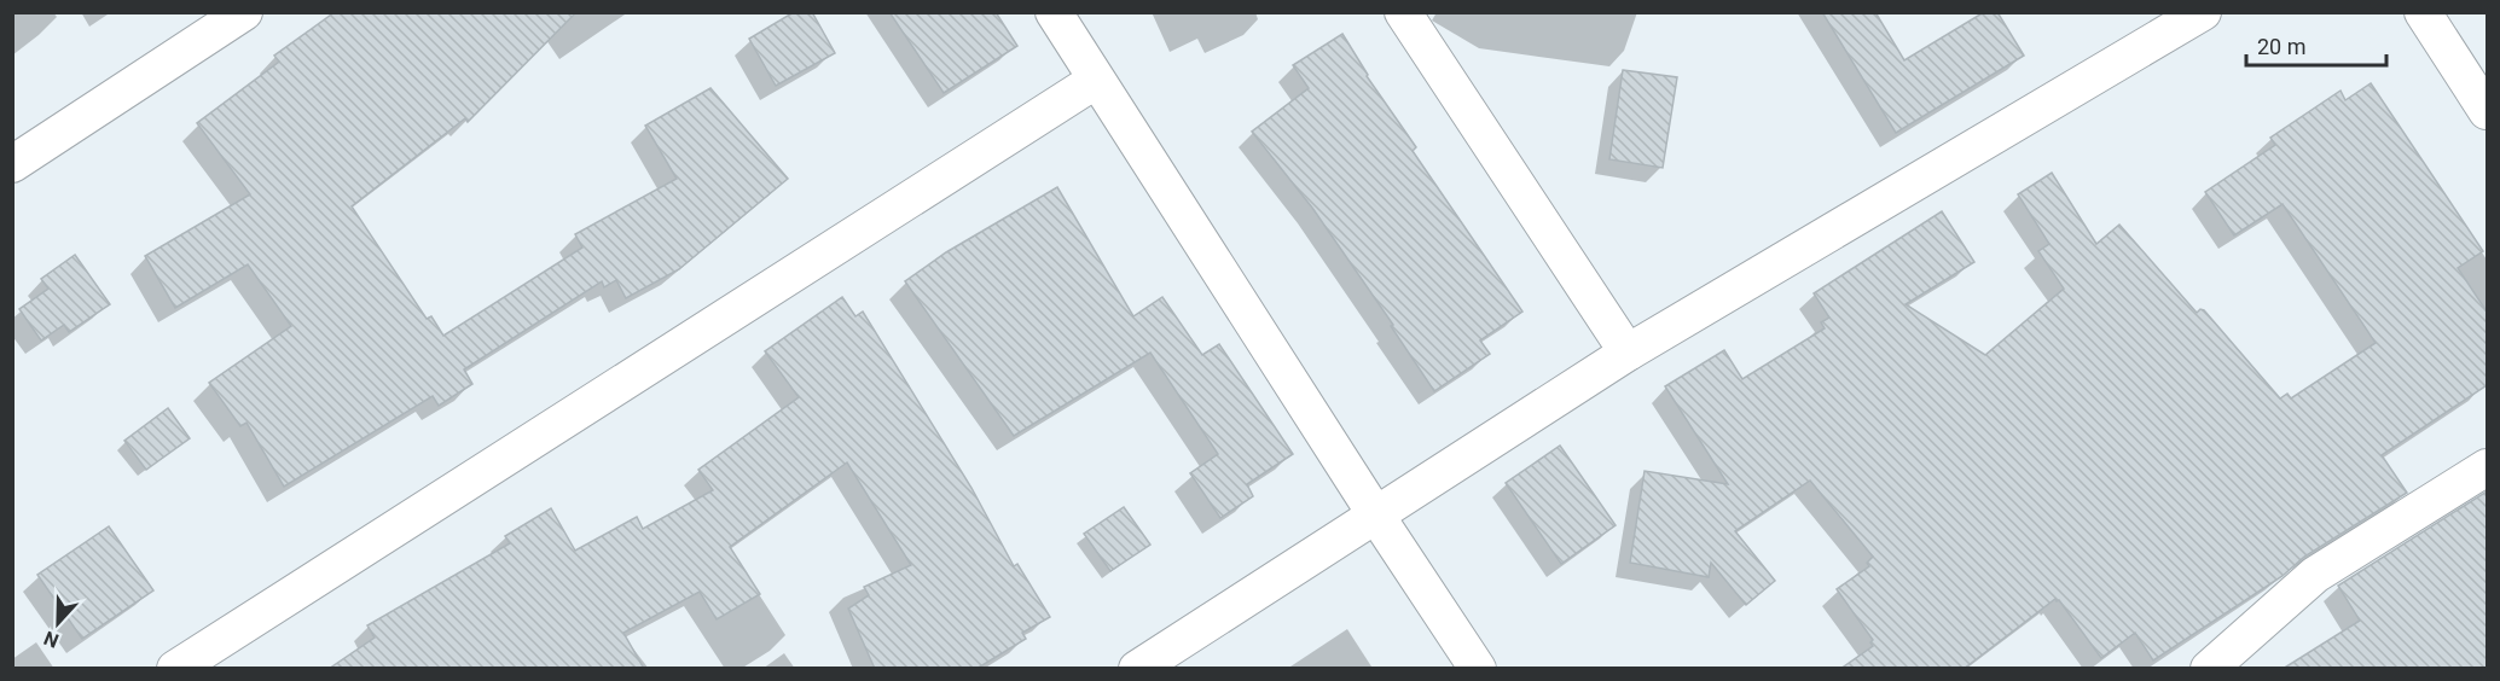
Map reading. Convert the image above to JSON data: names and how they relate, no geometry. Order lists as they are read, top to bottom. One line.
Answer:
{"scale_bar":"20 m","north":"bottom"}
